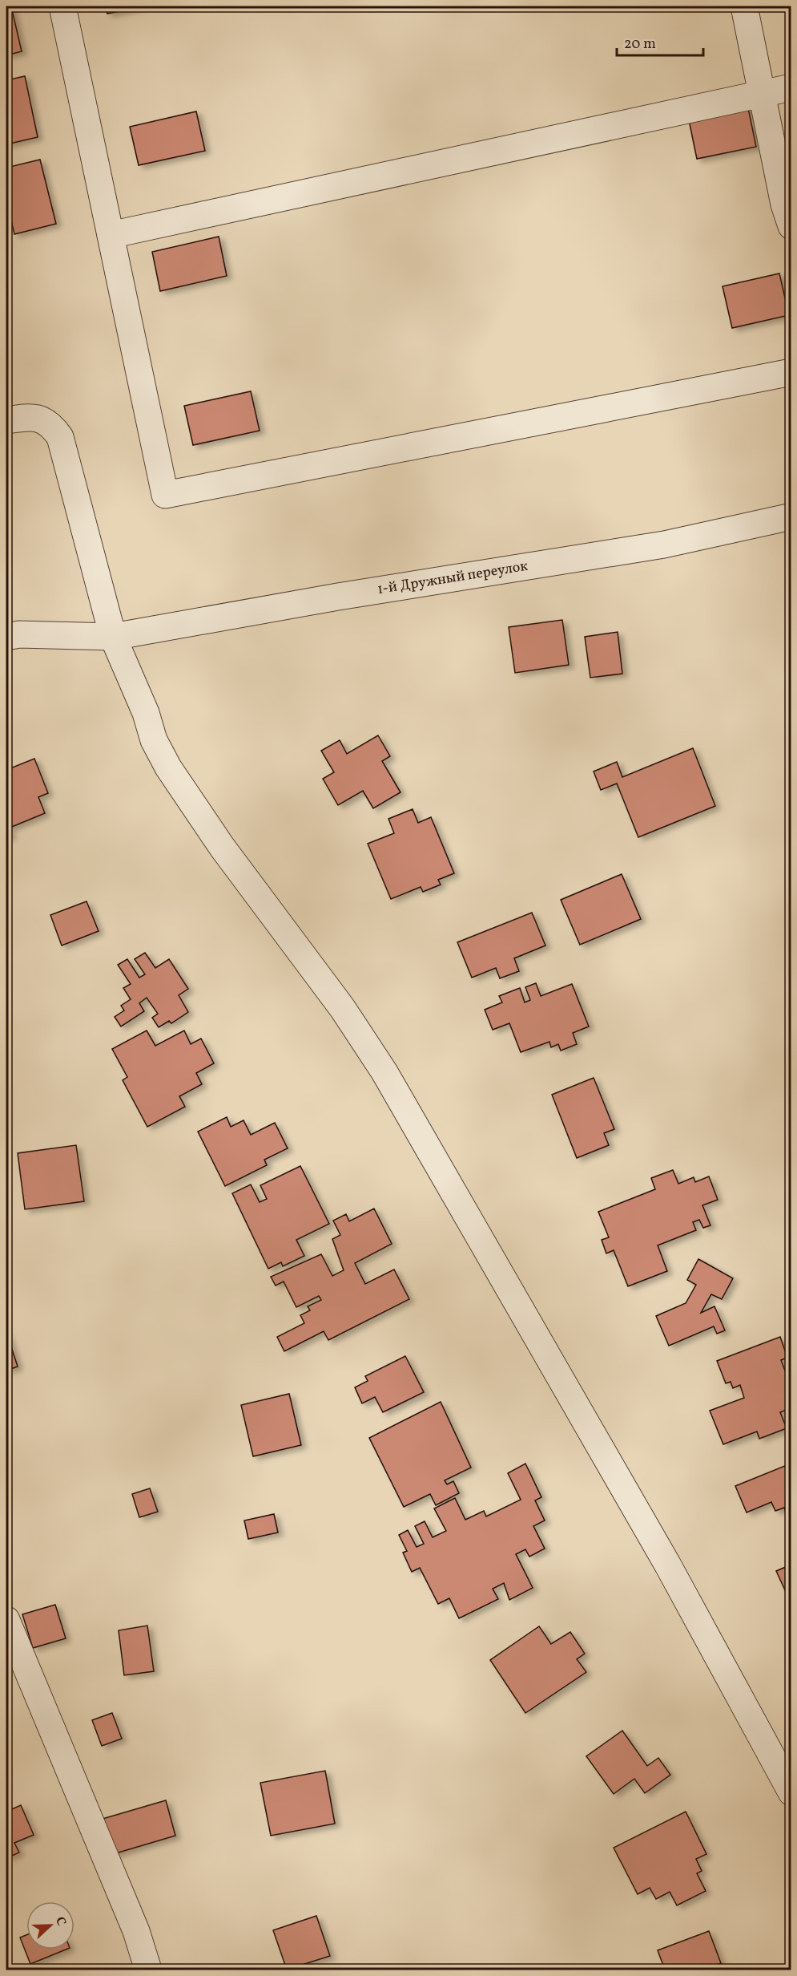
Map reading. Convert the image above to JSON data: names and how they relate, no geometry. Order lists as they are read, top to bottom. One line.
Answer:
{"streets":{"street":["1-й Дружный переулок"]},"scale_bar":"20 m","north":"right"}
